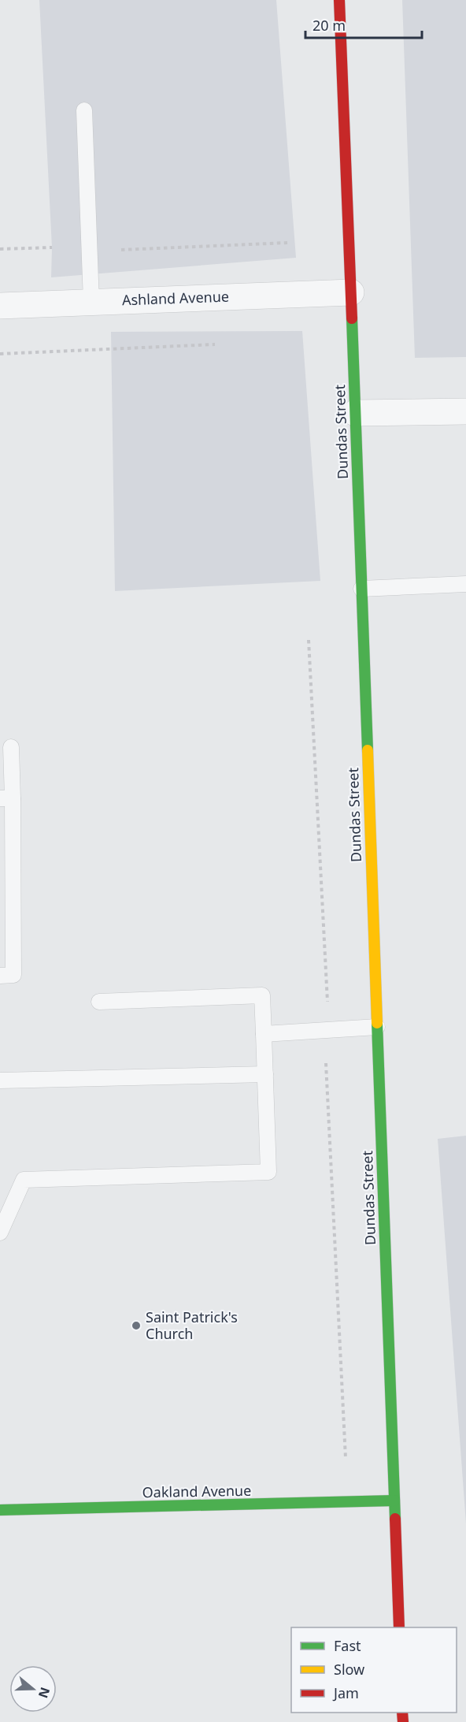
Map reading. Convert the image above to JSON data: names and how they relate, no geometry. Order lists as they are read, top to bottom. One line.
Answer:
{"streets":{"main road":["Dundas Street","Oakland Avenue"],"street":["Ashland Avenue"]},"crossings":[["Ashland Avenue","Dundas Street"],["Dundas Street","Oakland Avenue"]],"places":["Saint Patrick's Church"],"legend":["Fast","Slow","Jam"],"scale_bar":"20 m","north":"right"}
